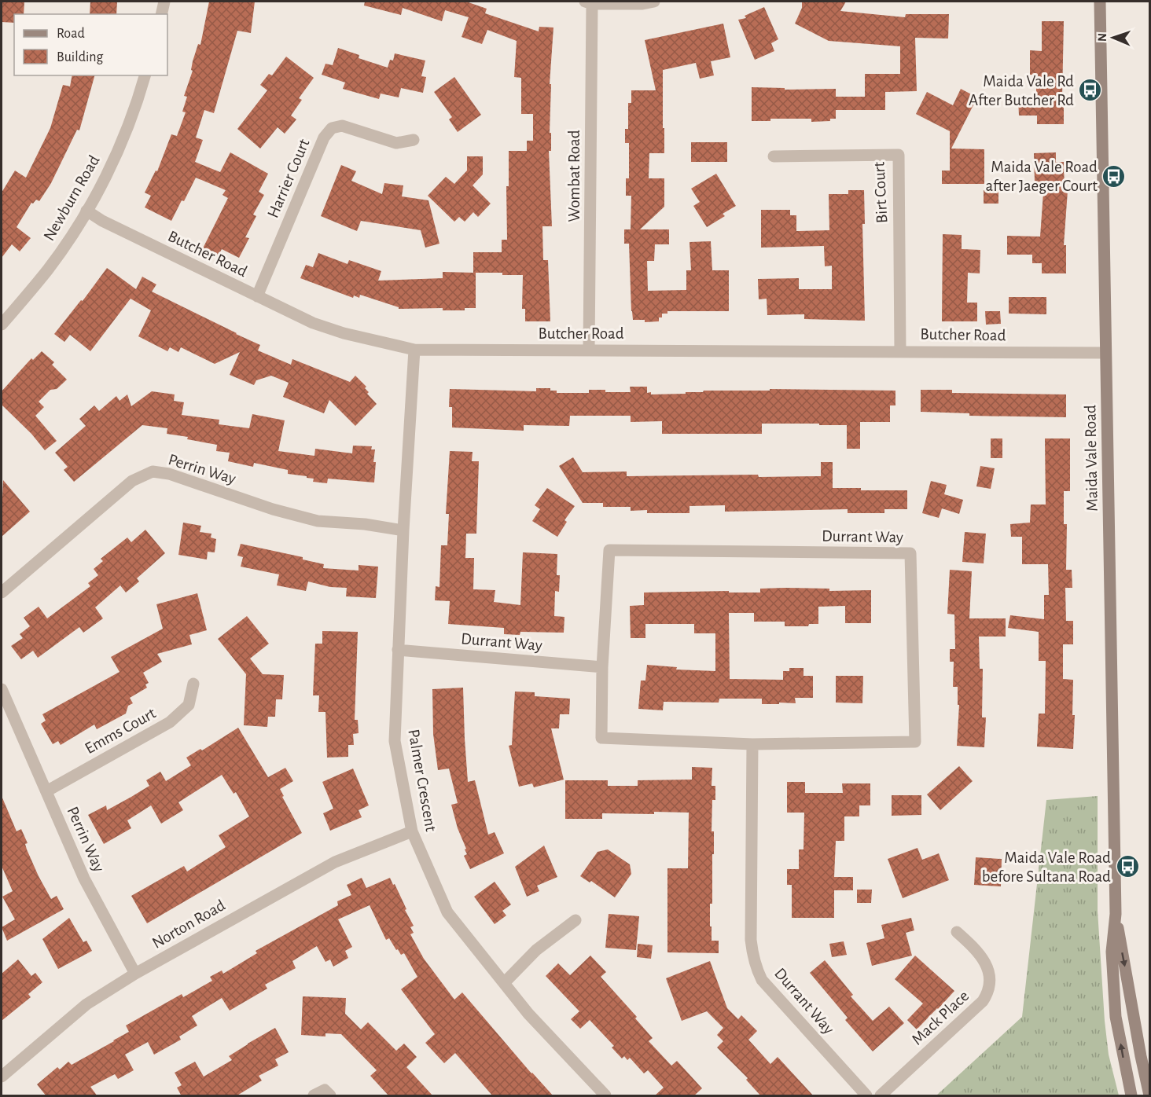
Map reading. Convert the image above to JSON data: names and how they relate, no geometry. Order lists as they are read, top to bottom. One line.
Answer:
{"streets":{"main road":["Maida Vale Road"],"street":["Wombat Road","Harrier Court","Birt Court","Newburn Road","Butcher Road","Perrin Way","Durrant Way","Emms Court","Palmer Crescent","Norton Road","Mack Place"]},"crossings":[["Wombat Road","Butcher Road"],["Harrier Court","Butcher Road"],["Birt Court","Butcher Road"],["Newburn Road","Butcher Road"],["Butcher Road","Maida Vale Road"],["Butcher Road","Palmer Crescent"],["Perrin Way","Emms Court"],["Perrin Way","Palmer Crescent"],["Perrin Way","Norton Road"],["Durrant Way","Palmer Crescent"],["Palmer Crescent","Norton Road"]],"places":{"bus stop":["Maida Vale Rd After Butcher Rd","Maida Vale Road after Jaeger Court","Maida Vale Road before Sultana Road"]},"legend":["Road","Building"],"north":"left"}
